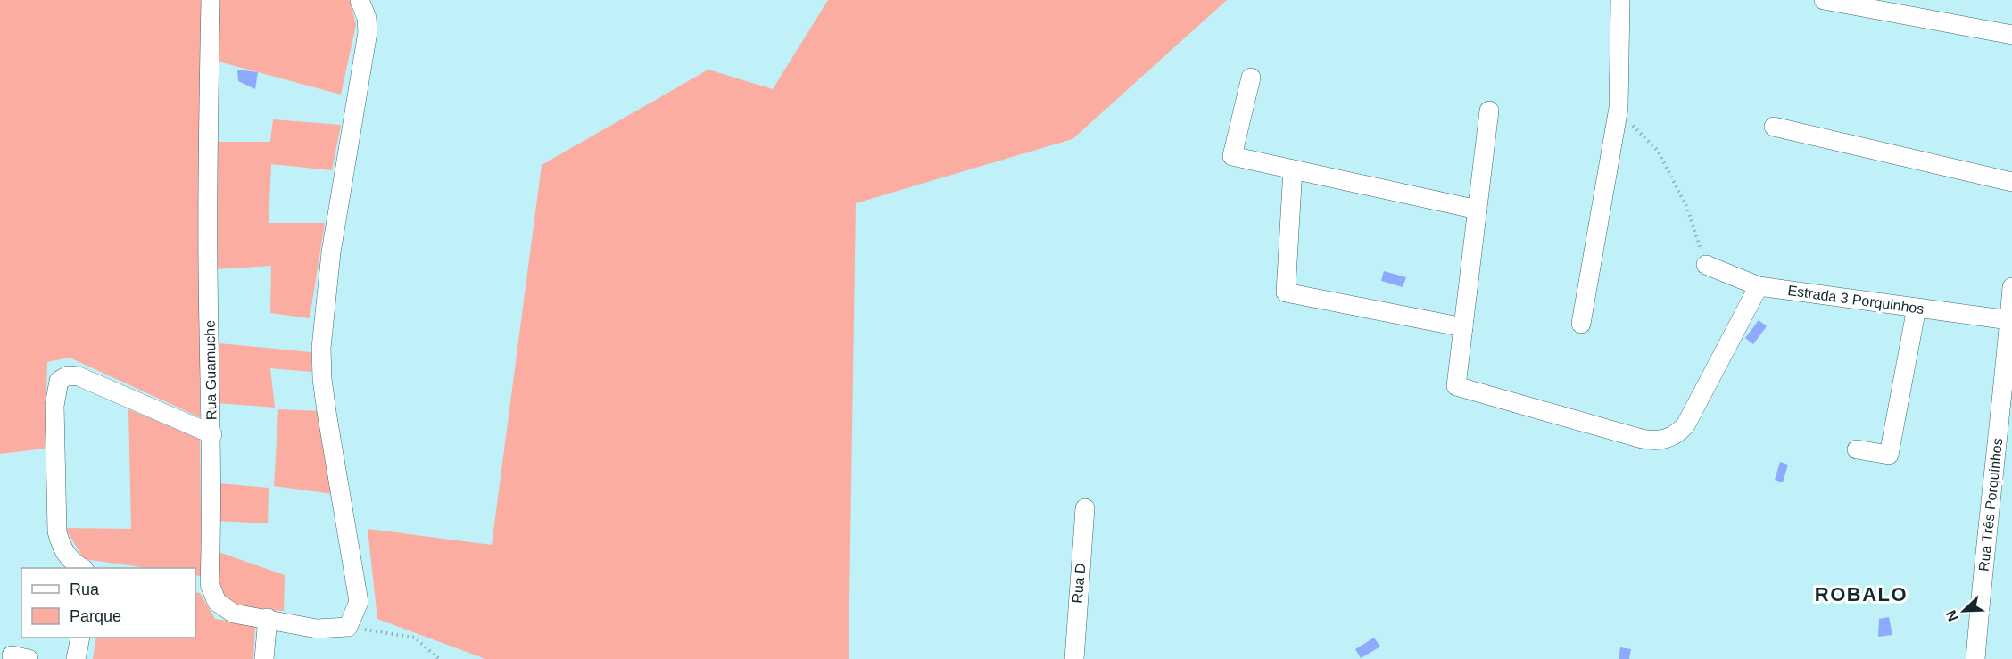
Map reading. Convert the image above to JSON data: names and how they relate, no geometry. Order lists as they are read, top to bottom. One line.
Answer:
{"streets":{"street":["Estrada 3 Porquinhos","Rua Guamuche","Rua Três Porquinhos","Rua D"]},"crossings":[["Estrada 3 Porquinhos","Rua Três Porquinhos"]],"districts":["ROBALO"],"legend":["Rua","Parque"],"north":"bottom left"}
